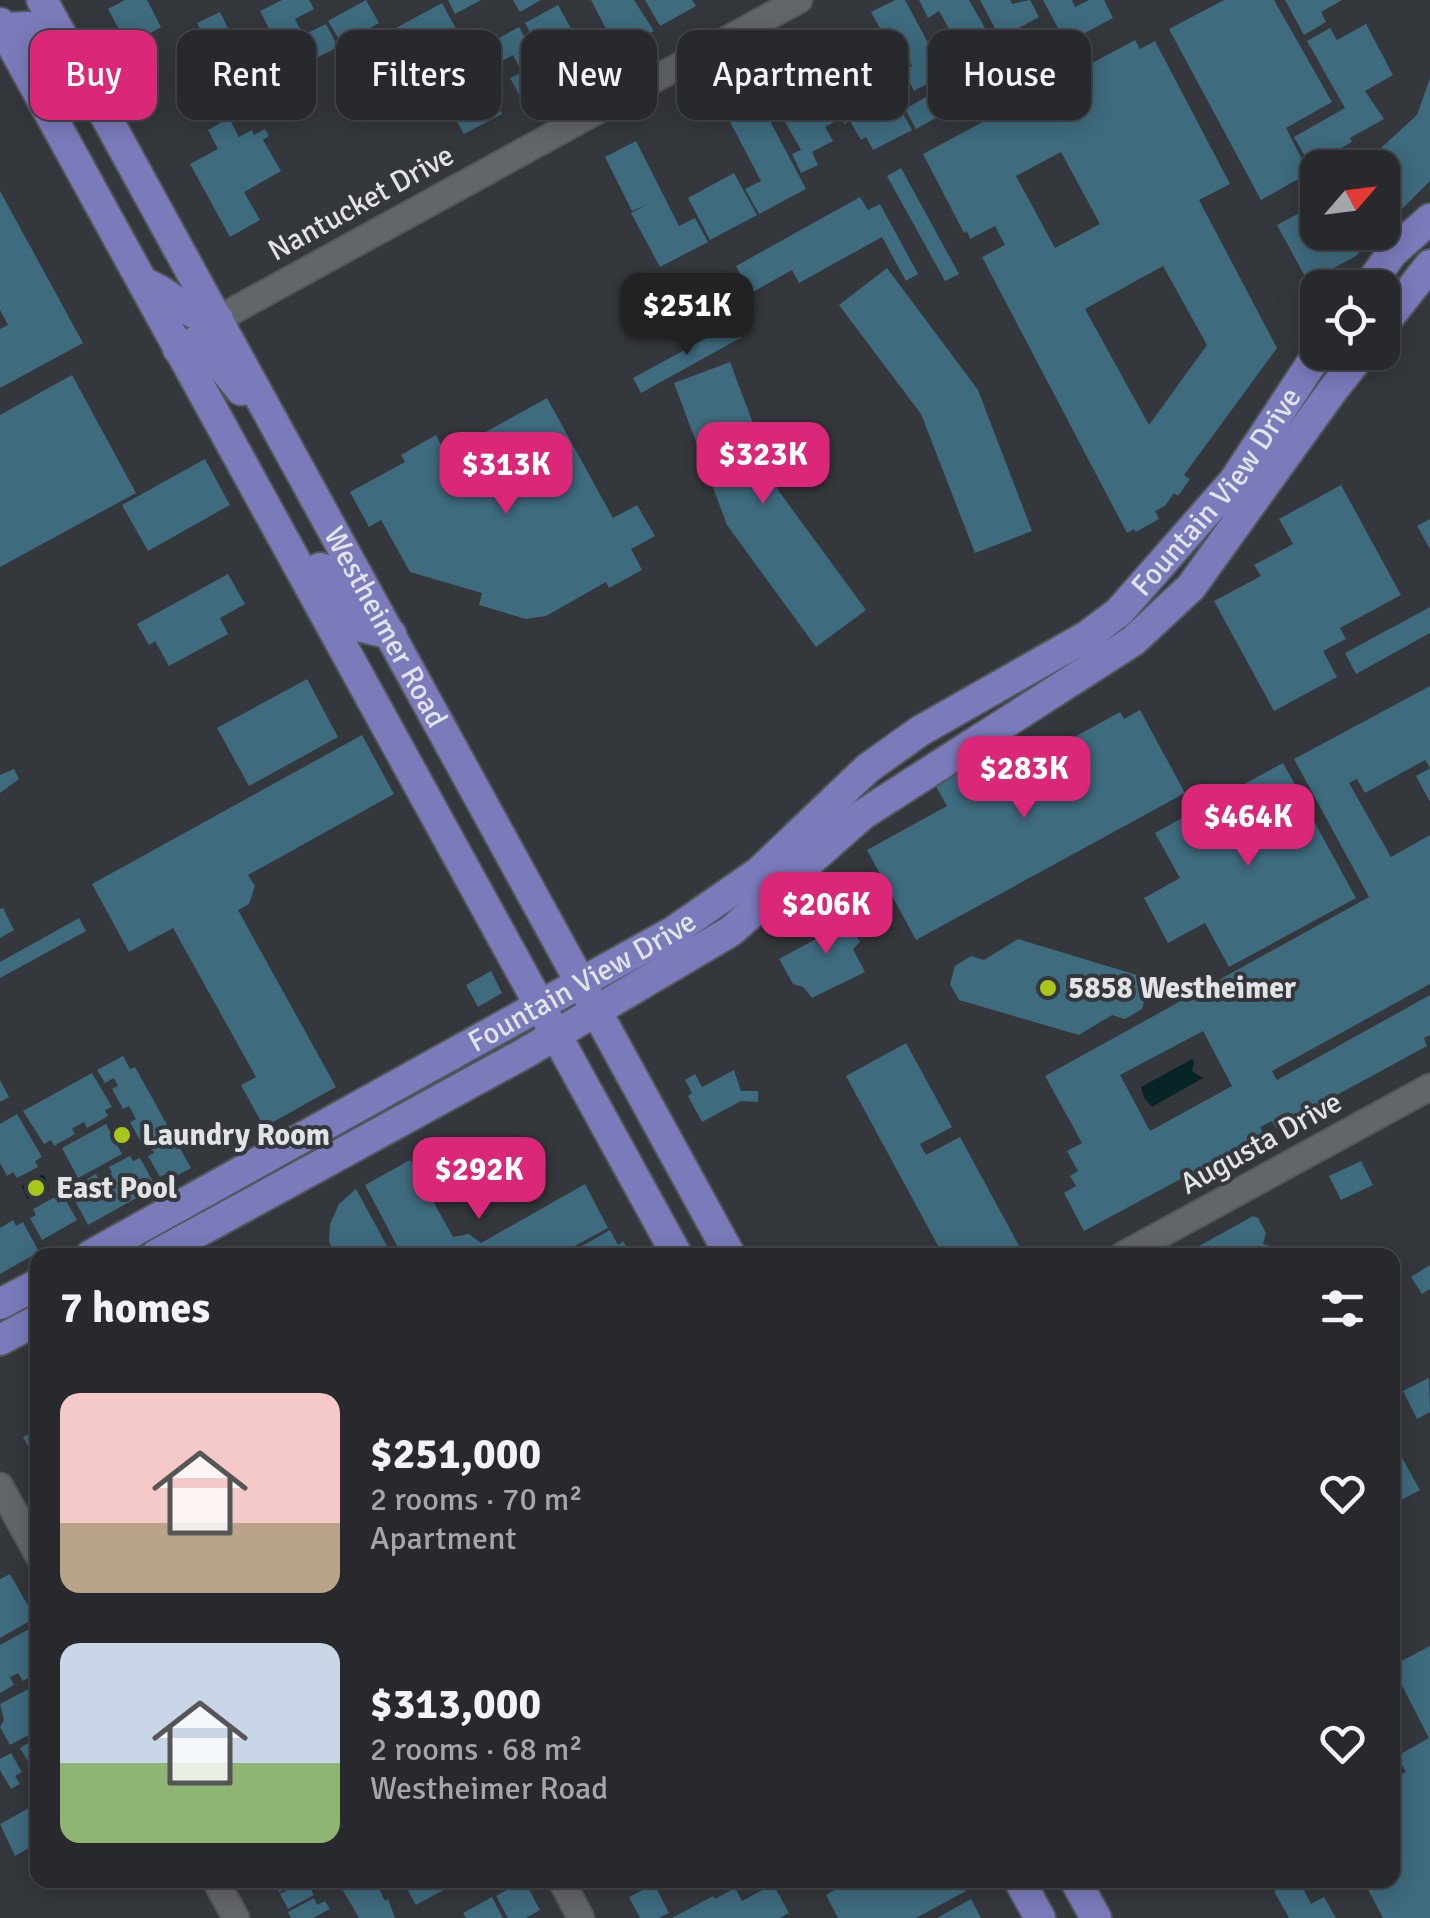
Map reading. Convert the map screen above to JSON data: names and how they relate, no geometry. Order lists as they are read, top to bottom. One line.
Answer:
{"streets":{"main road":["Fountain View Drive","Westheimer Road"],"street":["Nantucket Drive","Augusta Drive"]},"crossings":[["Nantucket Drive","Westheimer Road"],["Fountain View Drive","Westheimer Road"]],"places":["5858 Westheimer","Laundry Room","East Pool"],"north":"top right","page":{"chip":["Buy","Rent","Filters","New","Apartment","House"],"price":["$251K","$323K","$313K","$283K","$464K","$206K","$292K"],"heading":"7 homes","list":[{"name":"$251,000","note":"2 rooms · 70 m² · Apartment"},{"name":"$313,000","note":"2 rooms · 68 m² · Westheimer Road"}]}}
